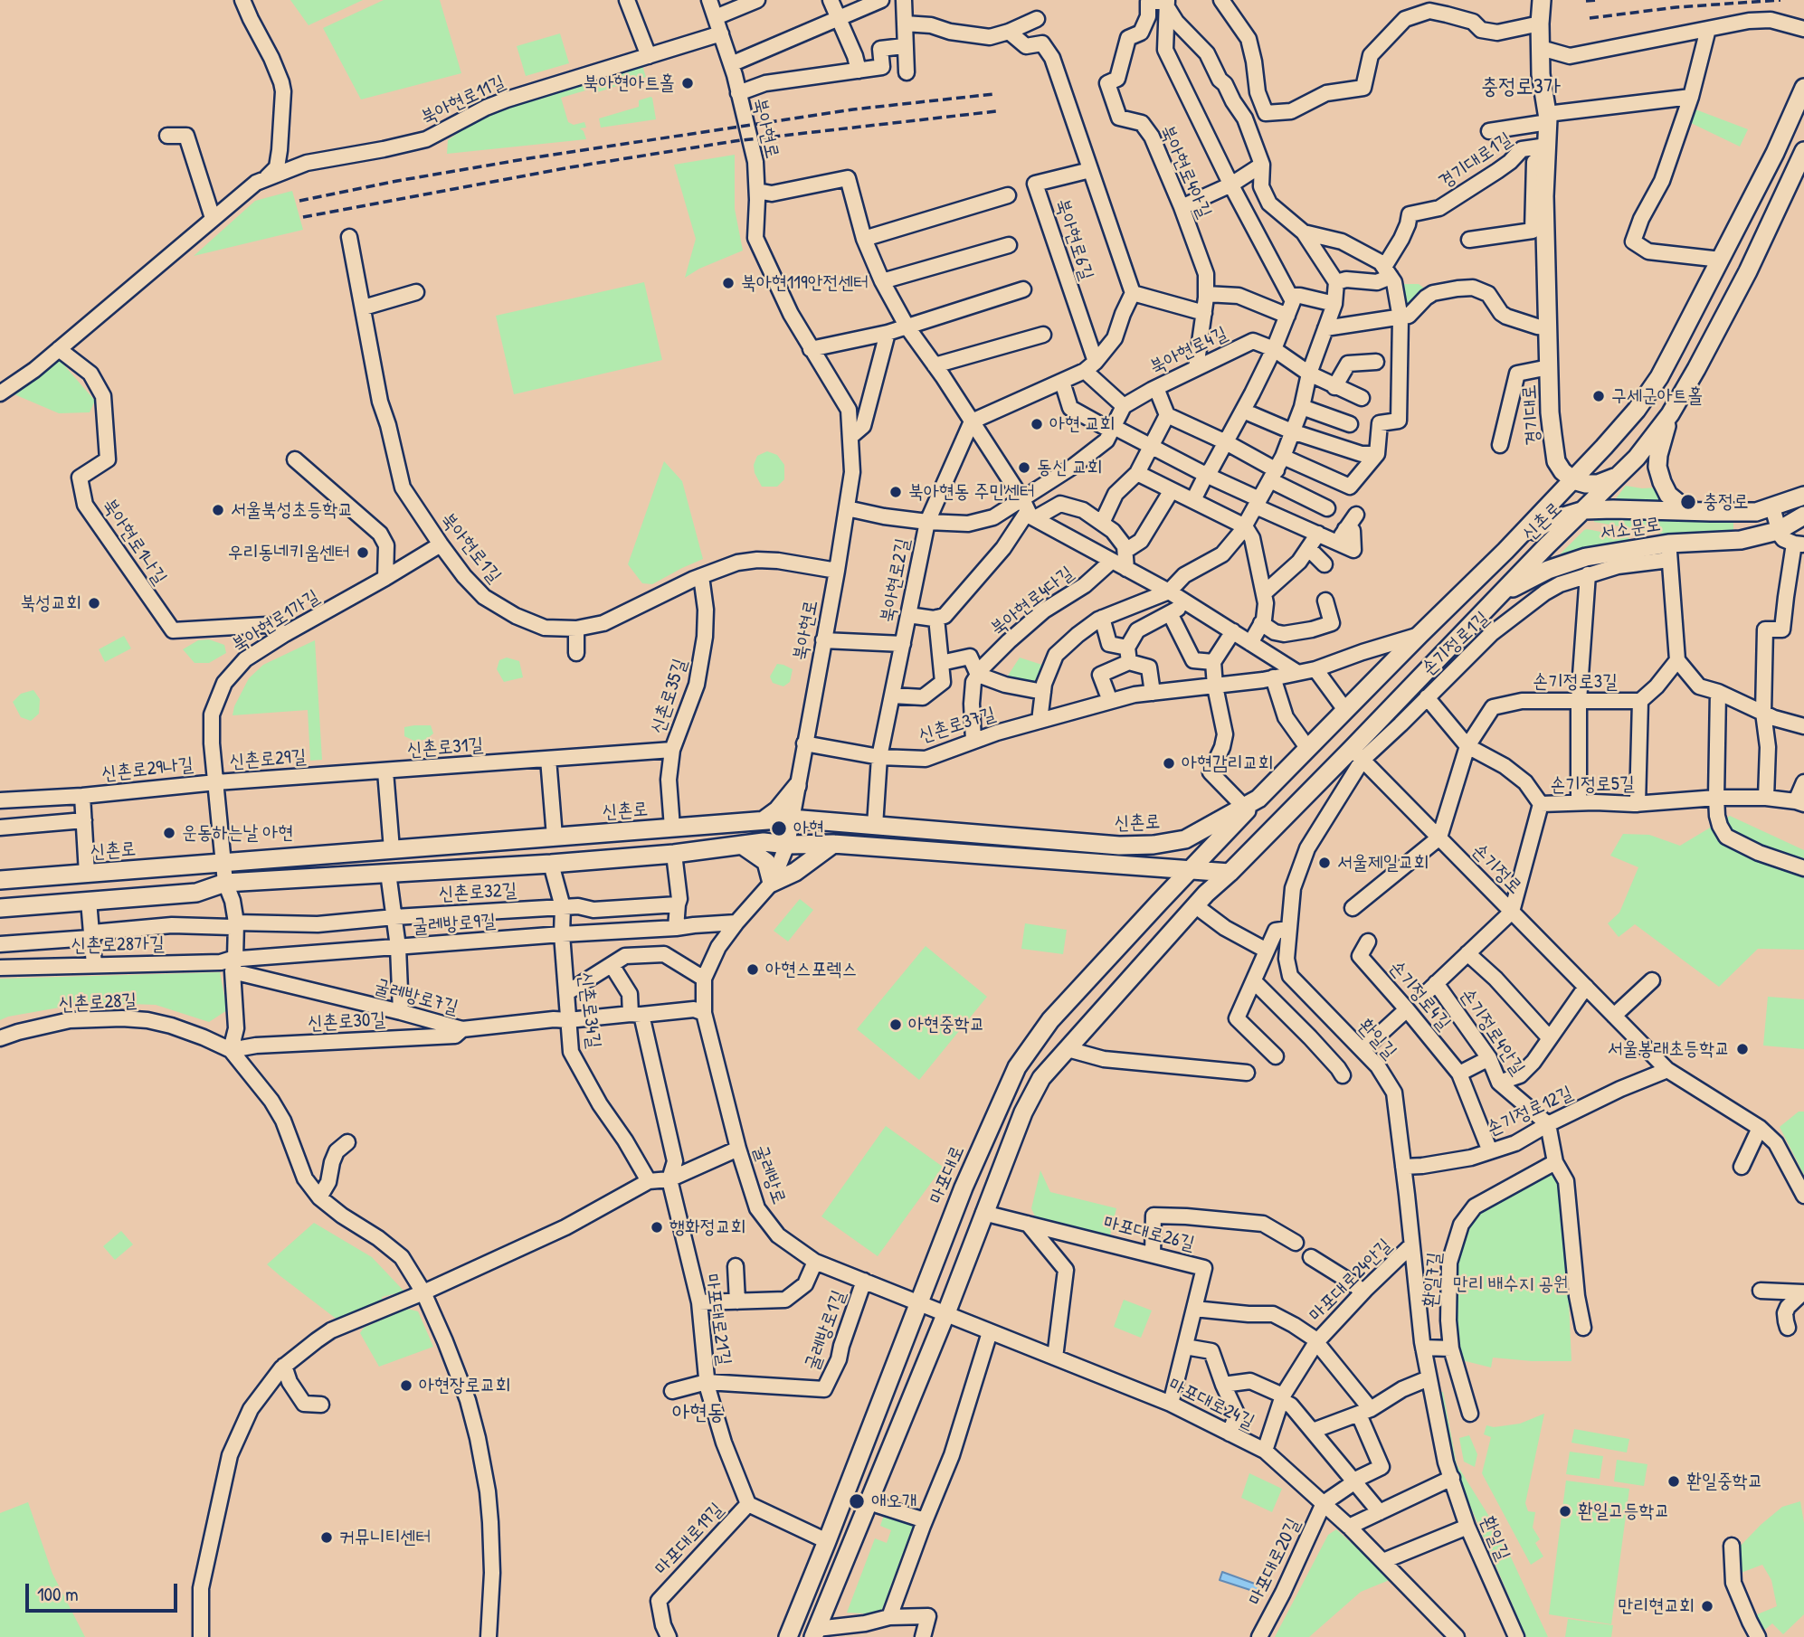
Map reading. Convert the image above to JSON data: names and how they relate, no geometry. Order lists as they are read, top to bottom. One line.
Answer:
{"streets":{"main road":["경기대로","신촌로","서소문로","마포대로"],"street":["북아현로11길","북아현로","경기대로1길","북아현로4아길","북아현로6길","북아현로4길","북아현로1나길","북아현로1길","북아현로2길","북아현로4다길","북아현로1가길","손기정로1길","손기정로3길","신촌로35길","신촌로37길","신촌로31길","신촌로29길","신촌로29나길","손기정로5길","손기정로","신촌로32길","굴레방로9길","신촌로28가길","손기정로4길","굴레방로7길","신촌로28길","신촌로34길","신촌로30길","손기정로4안길","환일길","손기정로12길","굴레방로","마포대로26길","환일7길","마포대로24안길","마포대로21길","굴레방로1길","마포대로24길","마포대로19길","마포대로20길"]},"crossings":[["북아현로11길","북아현로"],["북아현로","신촌로"],["북아현로","북아현로1길"],["북아현로","북아현로2길"],["북아현로","신촌로37길"],["북아현로","굴레방로"],["경기대로1길","경기대로"],["북아현로4아길","북아현로4길"],["신촌로","서소문로"],["신촌로","손기정로1길"],["신촌로","신촌로35길"],["신촌로","신촌로37길"],["신촌로","신촌로31길"],["신촌로","신촌로29길"],["신촌로","손기정로"],["신촌로","신촌로34길"],["신촌로","신촌로30길"],["신촌로","환일길"],["신촌로","굴레방로"],["신촌로","마포대로"],["서소문로","손기정로1길"],["북아현로1나길","북아현로1가길"],["북아현로1길","북아현로1가길"],["북아현로1길","신촌로35길"],["북아현로4다길","신촌로37길"],["북아현로1가길","신촌로29길"],["북아현로1가길","신촌로29나길"],["손기정로1길","손기정로"],["손기정로1길","환일길"],["손기정로3길","손기정로5길"],["손기정로3길","손기정로"],["신촌로35길","신촌로31길"],["신촌로31길","신촌로29길"],["신촌로29길","신촌로29나길"],["손기정로5길","손기정로"],["손기정로","환일길"],["손기정로","손기정로12길"],["신촌로32길","신촌로34길"],["신촌로32길","신촌로30길"],["굴레방로9길","신촌로28가길"],["굴레방로9길","굴레방로7길"],["굴레방로9길","신촌로34길"],["굴레방로9길","신촌로30길"],["굴레방로9길","굴레방로"],["신촌로28가길","굴레방로7길"],["손기정로4길","손기정로12길"],["굴레방로7길","신촌로34길"],["굴레방로7길","신촌로30길"],["굴레방로7길","굴레방로"],["굴레방로7길","마포대로21길"],["신촌로28길","신촌로30길"],["손기정로4안길","손기정로12길"],["환일길","손기정로12길"],["환일길","마포대로24안길"],["굴레방로","마포대로"],["굴레방로","굴레방로1길"],["굴레방로","마포대로24길"],["마포대로26길","마포대로24길"],["마포대로24안길","마포대로24길"],["마포대로21길","굴레방로1길"],["마포대로21길","마포대로19길"],["마포대로24길","마포대로20길"]],"districts":["충정로3가","아현동"],"parks":["만리 배수지 공원"],"places":["북아현아트홀","북아현119안전센터","구세군아트홀","아현 교회","동신 교회","북아현동 주민센터","충정로","서울북성초등학교","우리동네키움센터","북성교회","아현감리교회","아현","운동하는날 아현","서울제일교회","아현스포렉스","아현중학교","서울봉래초등학교","행화정교회","아현장로교회","환일중학교","애오개","환일고등학교","커뮤니티센터","만리현교회"],"scale_bar":"100 m"}
